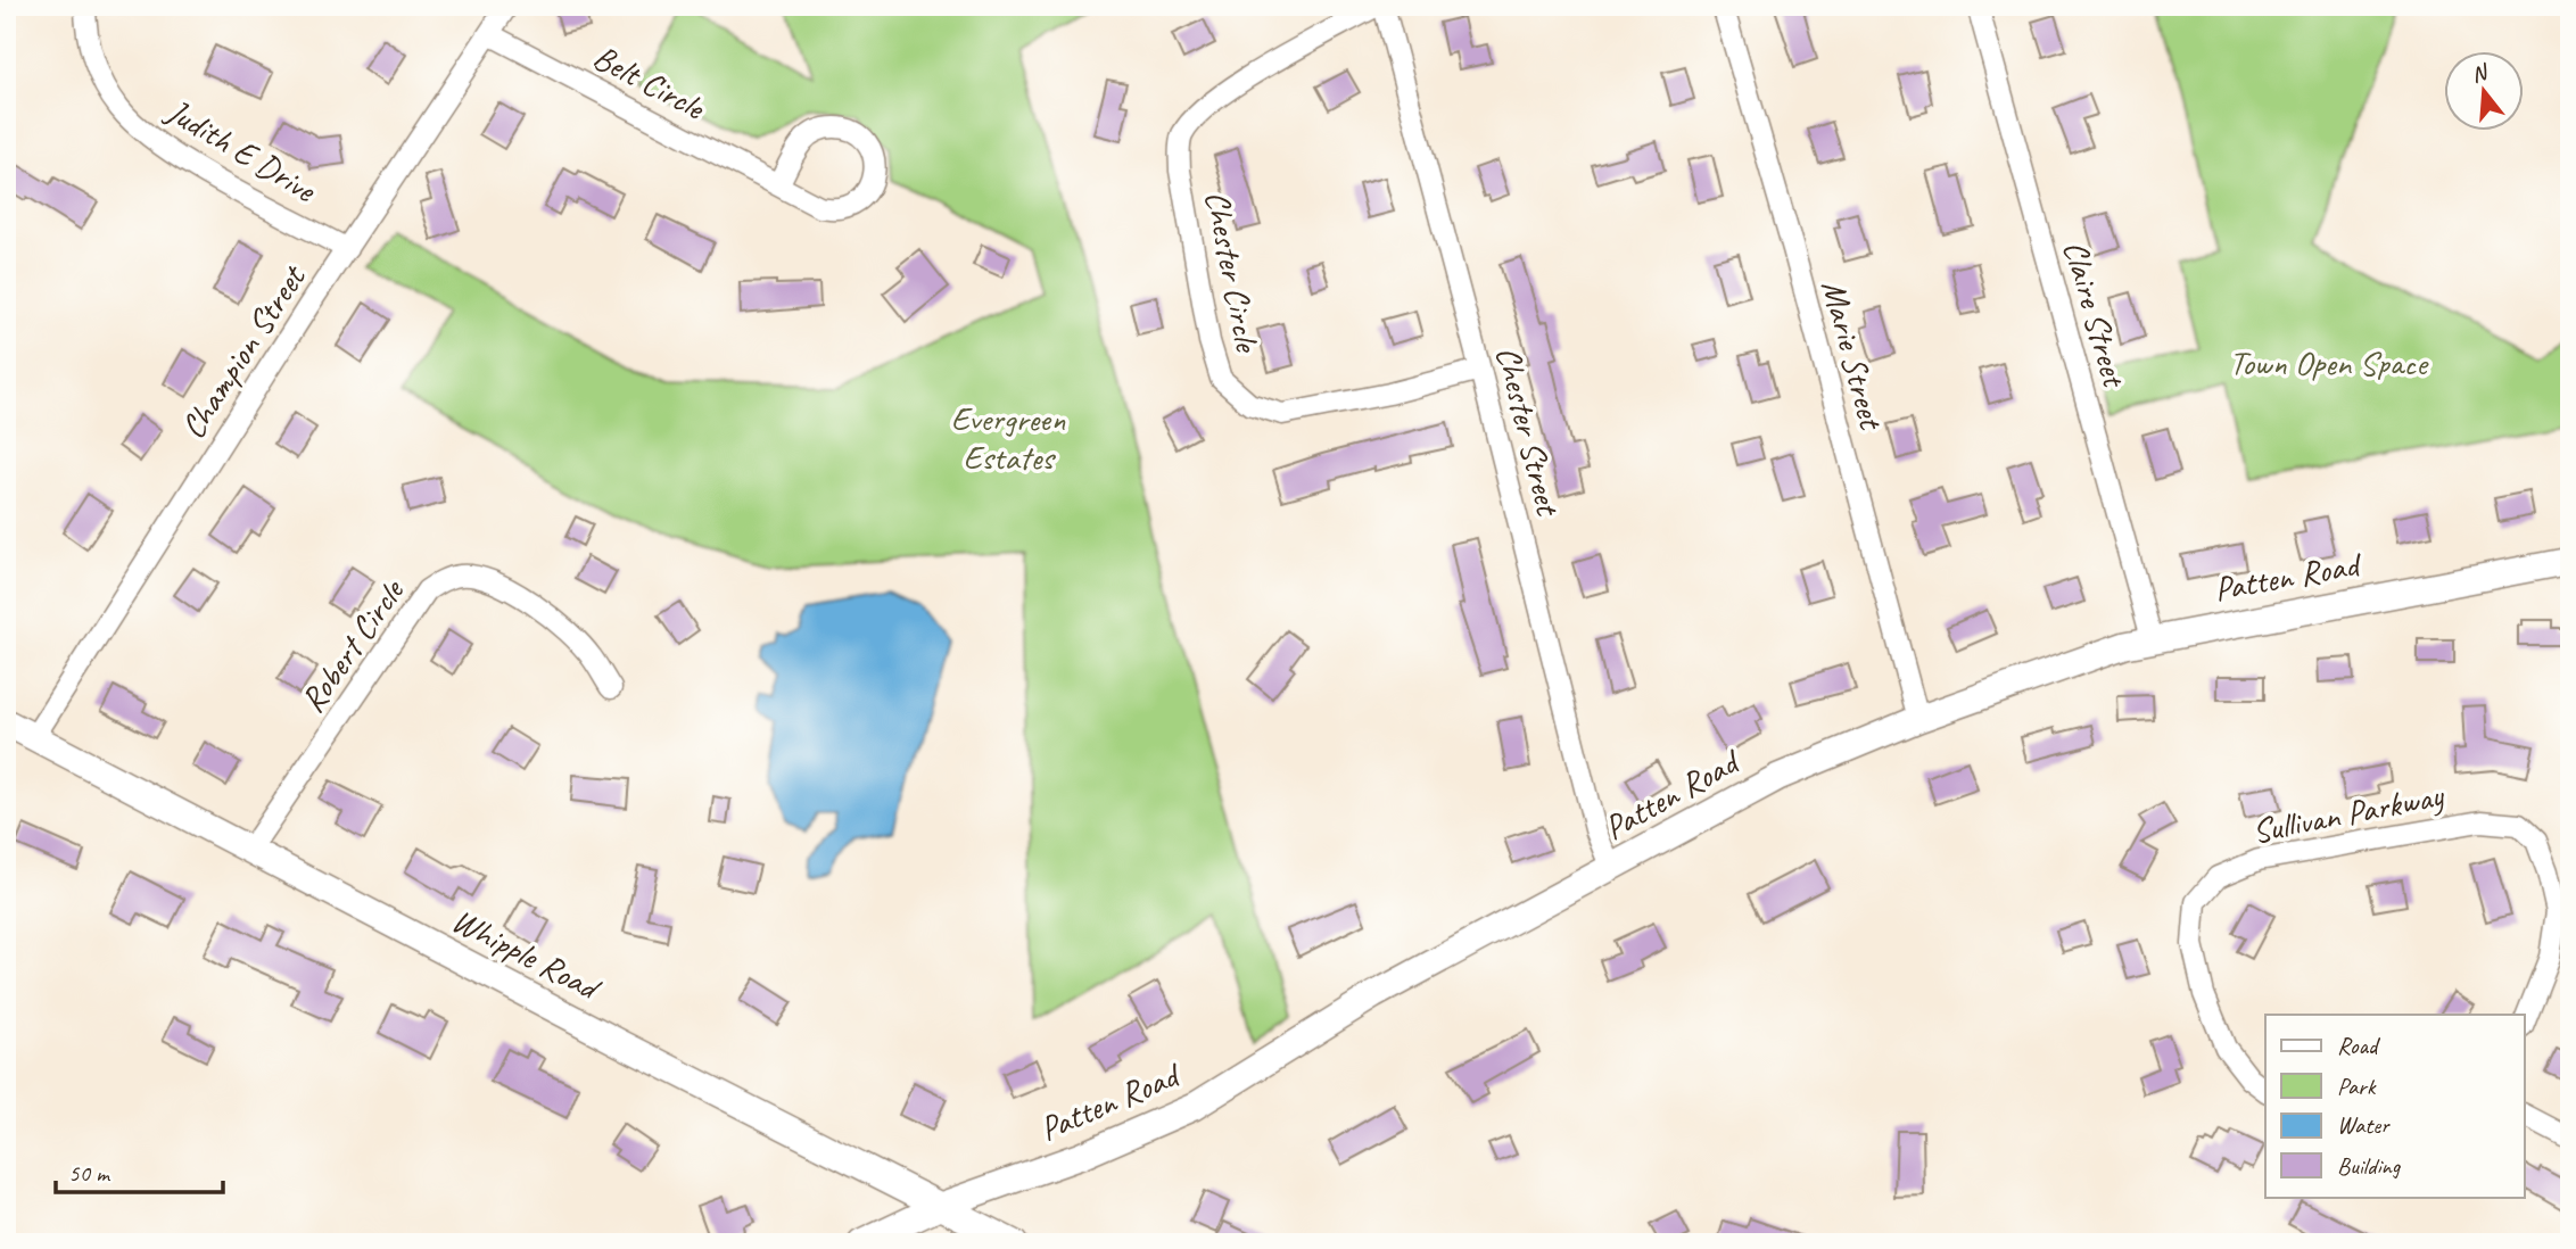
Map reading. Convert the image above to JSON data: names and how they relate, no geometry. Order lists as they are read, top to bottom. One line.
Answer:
{"streets":{"street":["Belt Circle","Judith E Drive","Chester Circle","Claire Street","Champion Street","Marie Street","Chester Street","Patten Road","Robert Circle","Sullivan Parkway","Whipple Road"]},"crossings":[["Belt Circle","Champion Street"],["Judith E Drive","Champion Street"],["Chester Circle","Chester Street"],["Claire Street","Patten Road"],["Champion Street","Whipple Road"],["Marie Street","Patten Road"],["Chester Street","Patten Road"],["Patten Road","Whipple Road"],["Robert Circle","Whipple Road"]],"parks":["Town Open Space","Evergreen Estates"],"legend":["Road","Park","Water","Building"],"scale_bar":"50 m","north":"top"}
